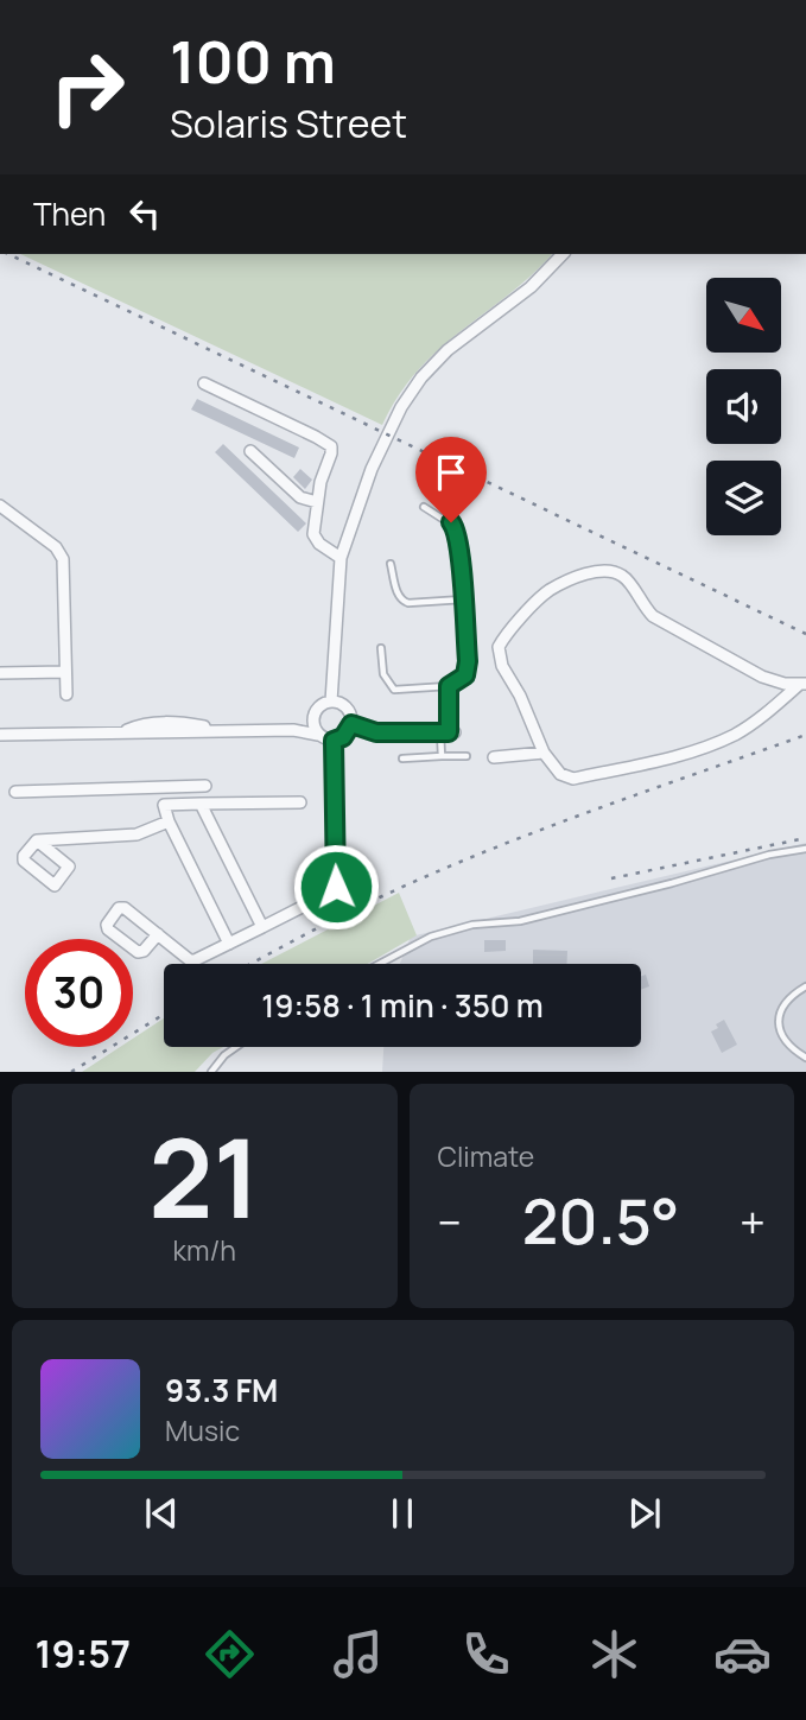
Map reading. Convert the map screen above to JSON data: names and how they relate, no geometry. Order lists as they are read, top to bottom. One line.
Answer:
{"north":"bottom right","page":{"turn":["100 m","Solaris Street"],"then":"Then","limit":"30","trip":"19:58 · 1 min · 350 m","tile":[["21","km/h"],"Climate"],"heat":["−","20.5°","+"],"song":["93.3 FM","Music"],"tabs":"19:57"}}
